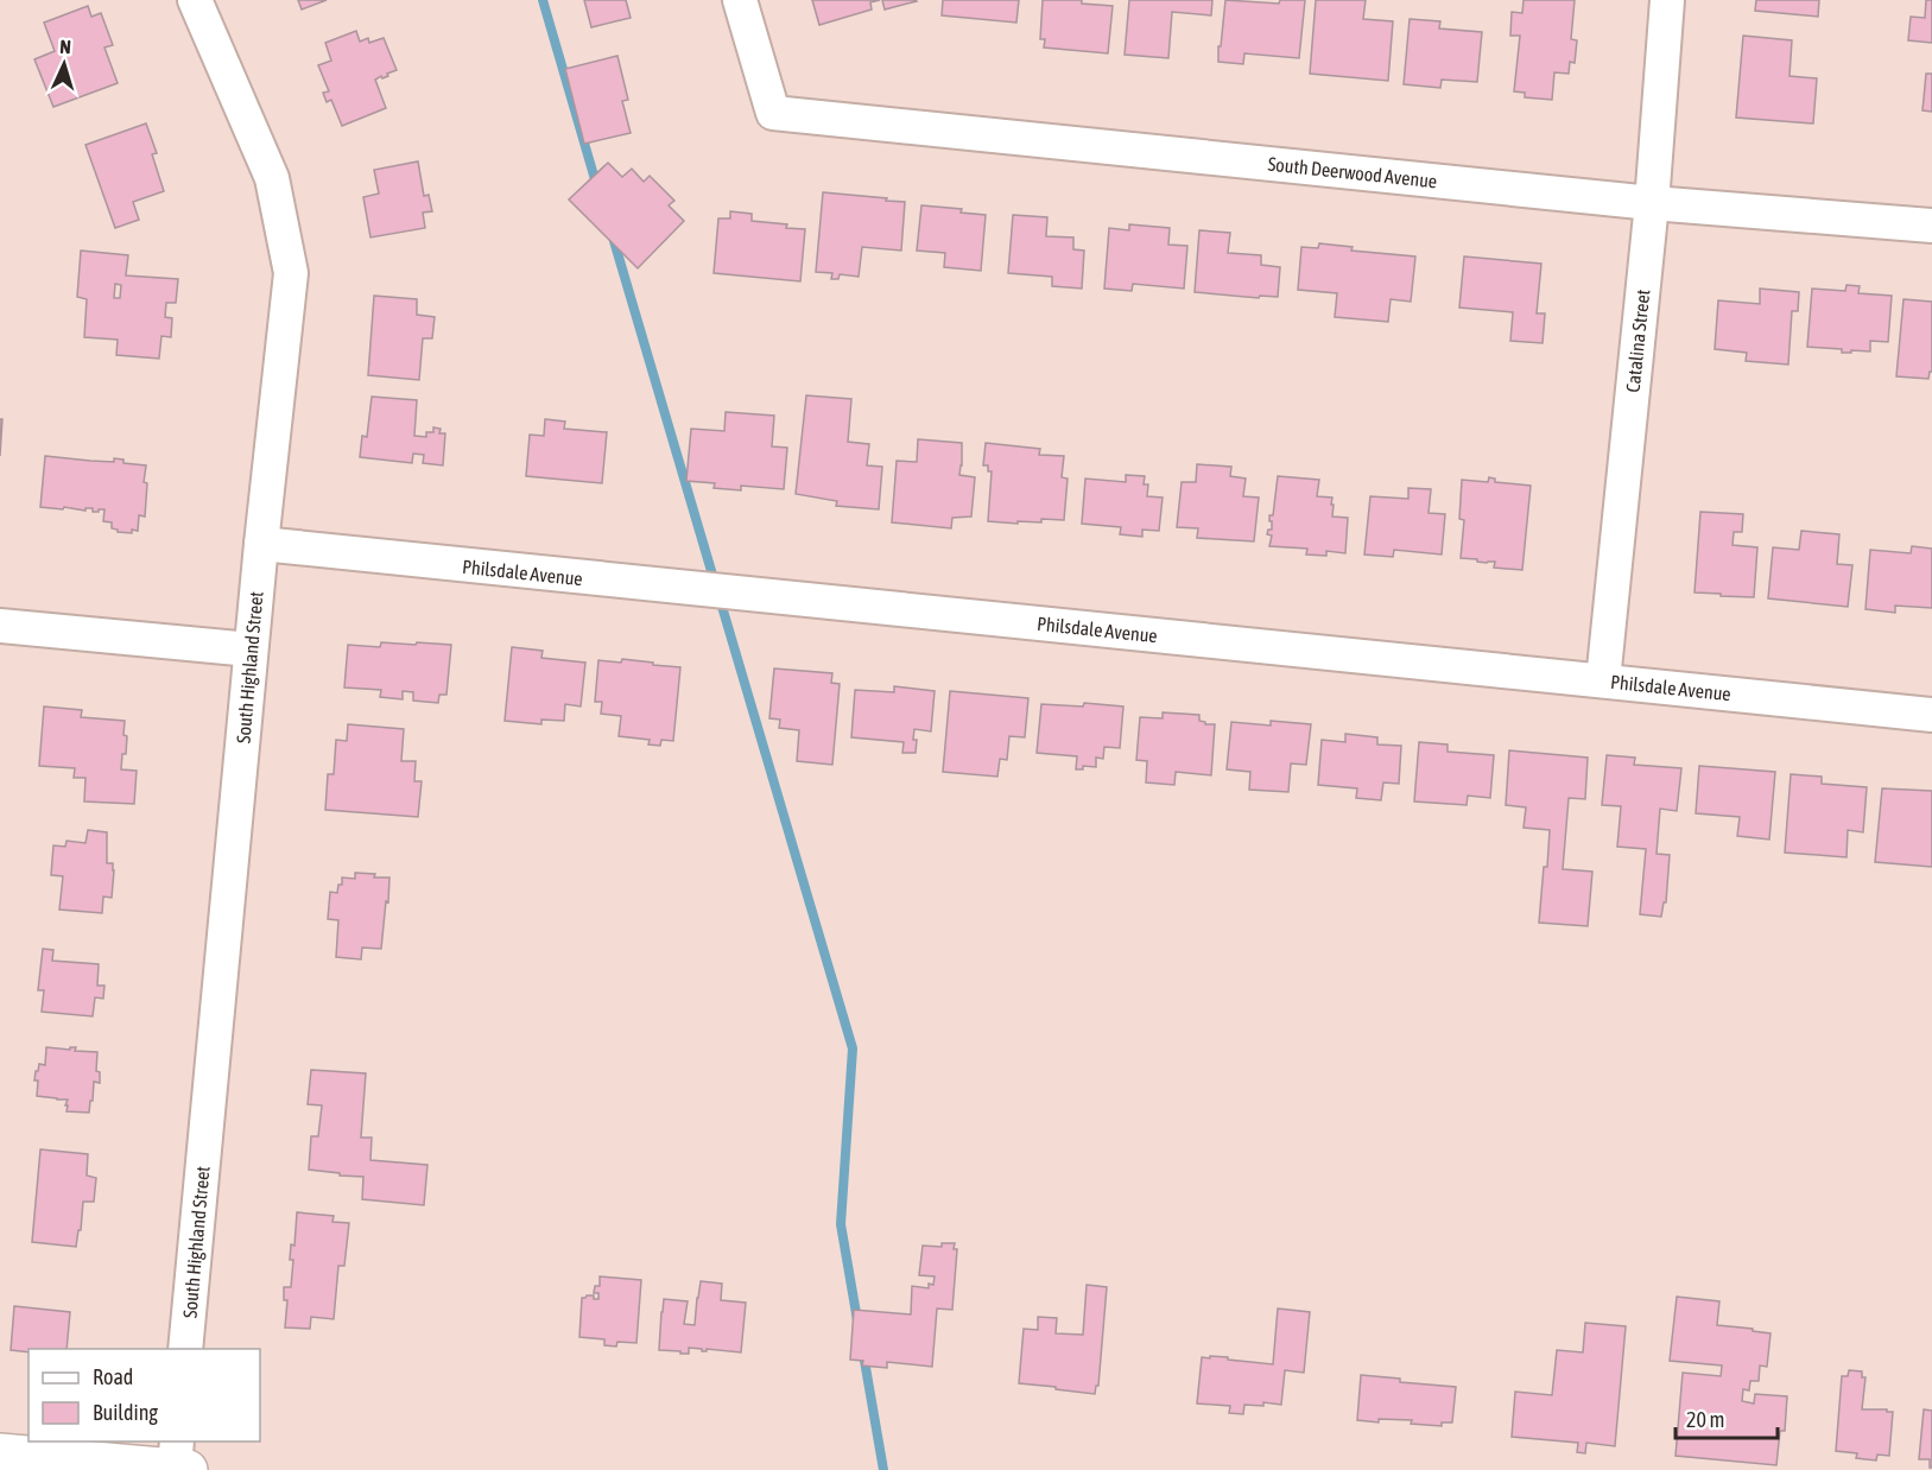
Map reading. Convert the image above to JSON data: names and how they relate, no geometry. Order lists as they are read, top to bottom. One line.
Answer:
{"streets":{"street":["South Deerwood Avenue","Catalina Street","Philsdale Avenue","South Highland Street"]},"crossings":[["South Deerwood Avenue","Catalina Street"],["Catalina Street","Philsdale Avenue"],["Philsdale Avenue","South Highland Street"]],"legend":["Road","Building"],"scale_bar":"20 m","north":"top"}
